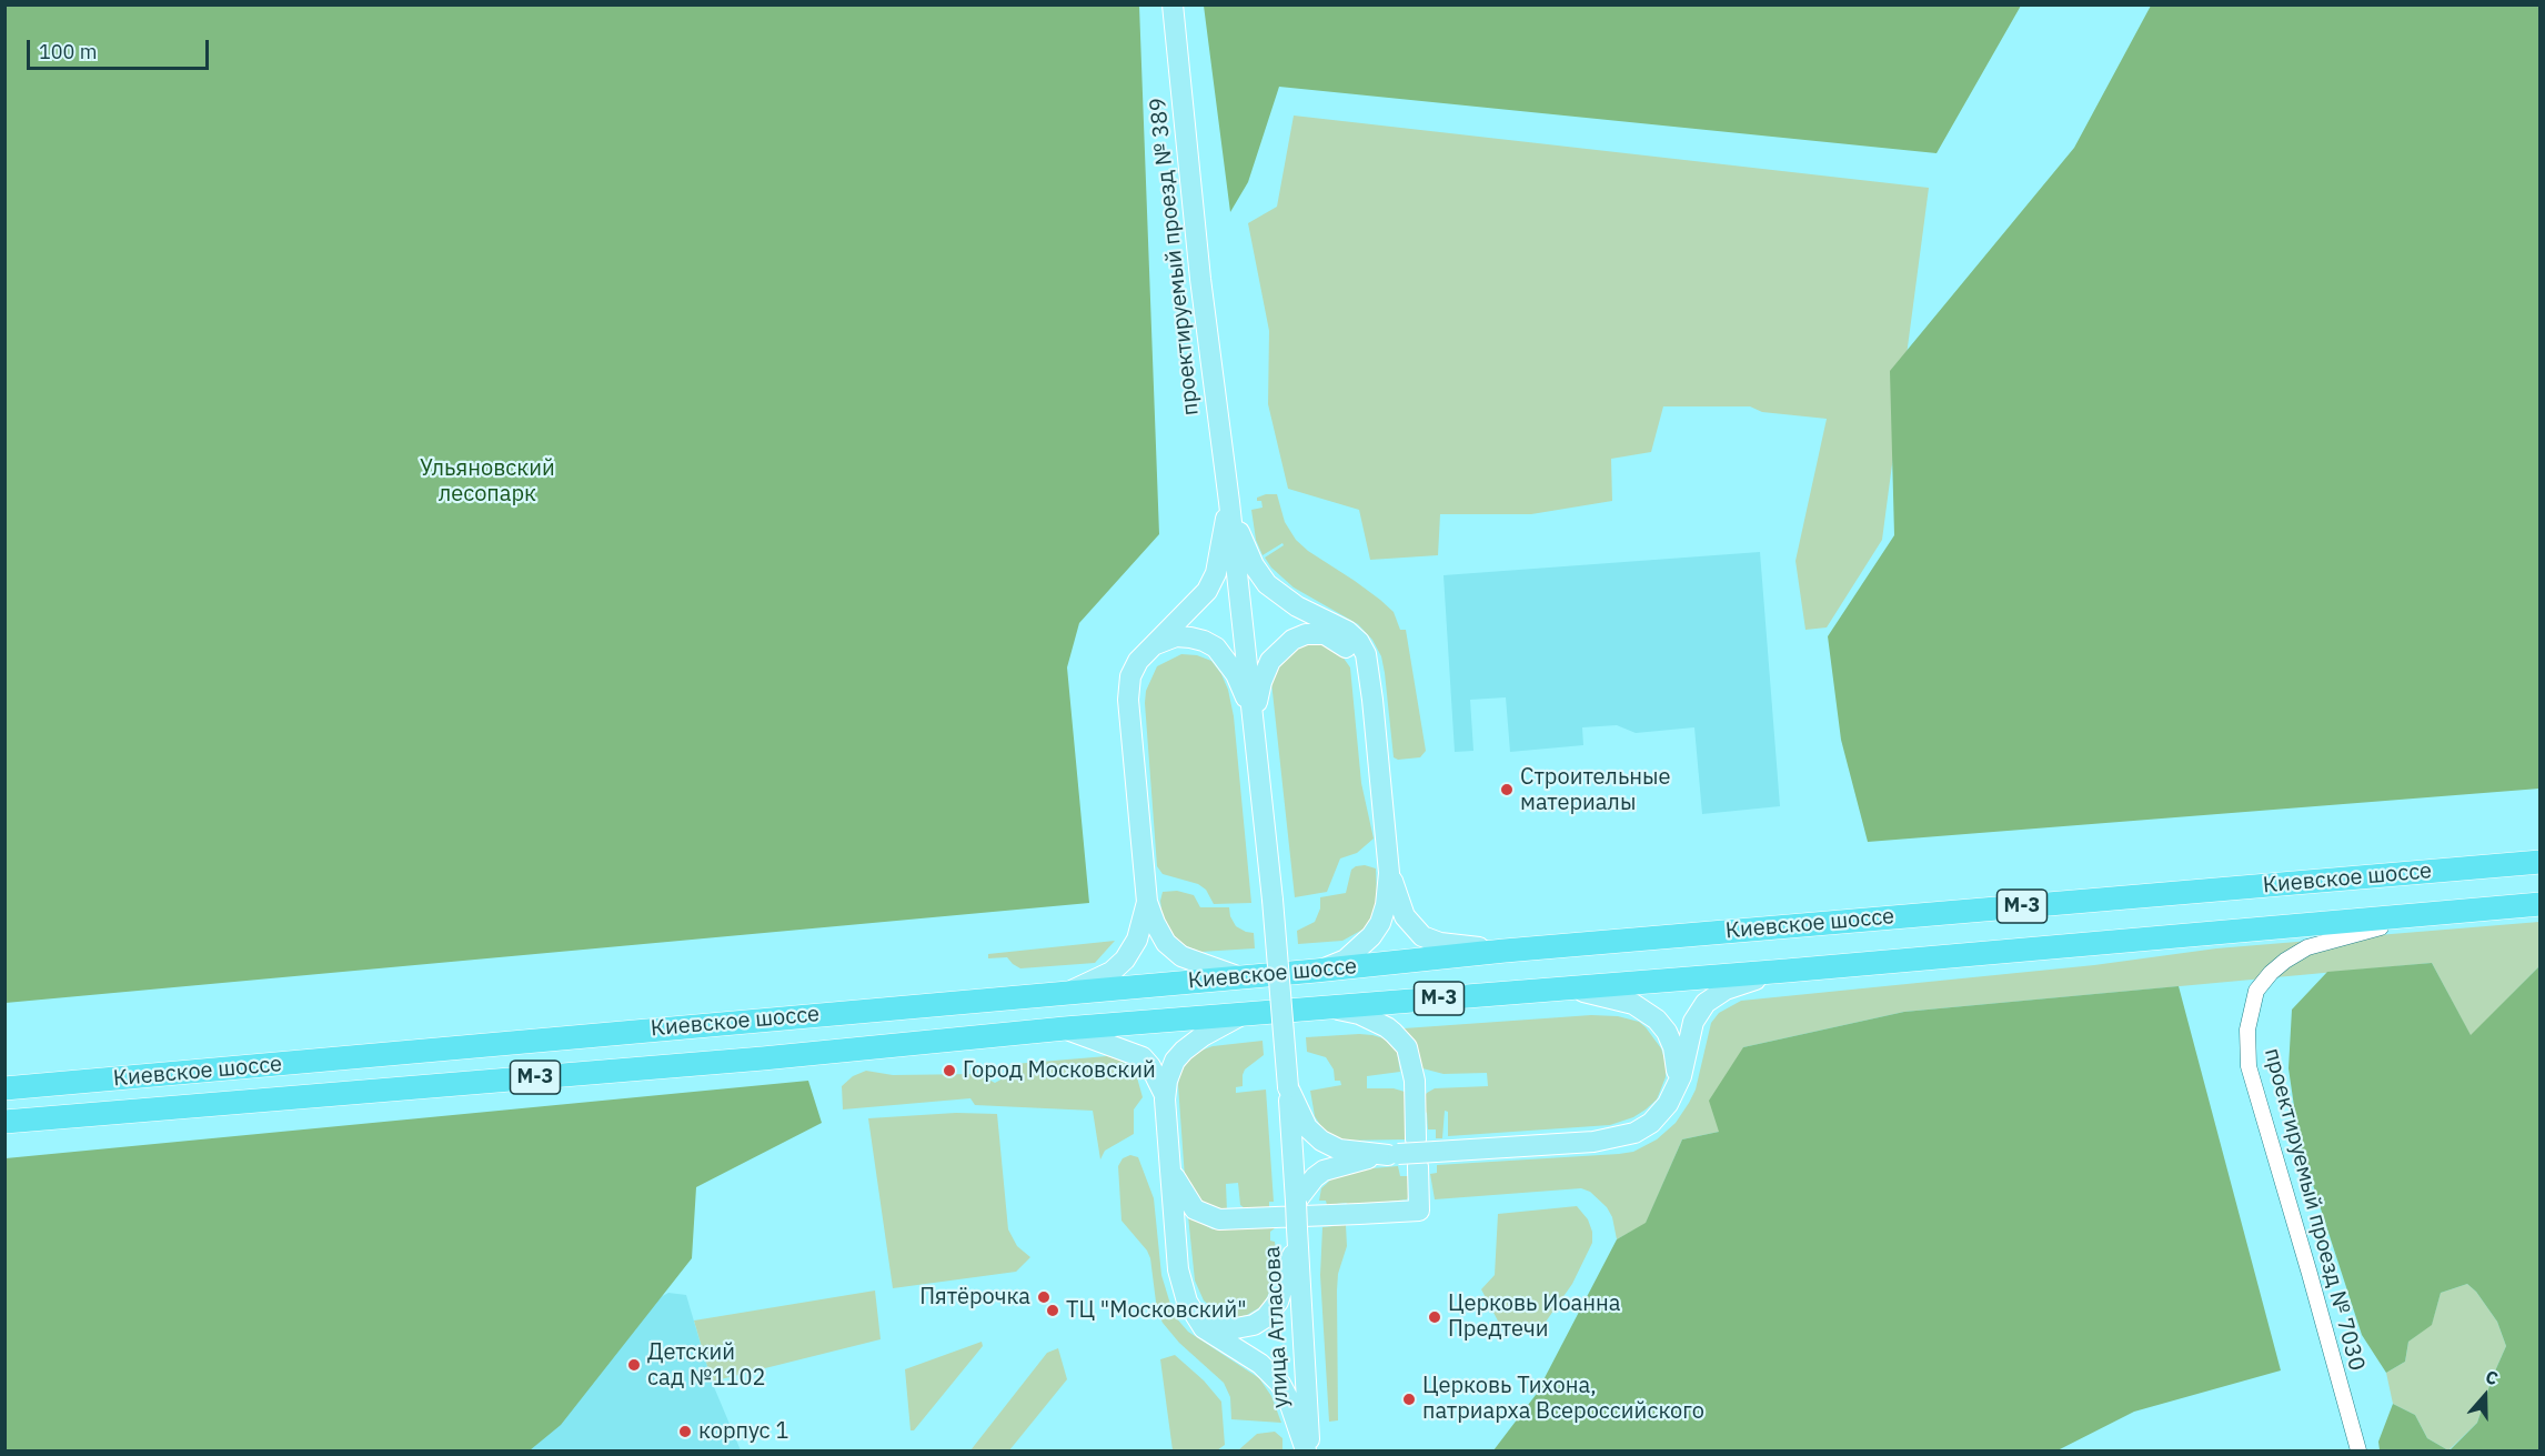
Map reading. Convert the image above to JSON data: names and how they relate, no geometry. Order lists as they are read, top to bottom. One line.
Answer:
{"streets":{"highway":["Киевское шоссе","М-3"],"main road":["проектируемый проезд № 389","улица Атласова"],"street":["проектируемый проезд № 7030"]},"crossings":[["проектируемый проезд № 389","улица Атласова"],["Киевское шоссе","проектируемый проезд № 7030"]],"parks":["Ульяновский лесопарк"],"places":["Строительные материалы","Город Московский","Пятёрочка","ТЦ \"Московский\"","Церковь Иоанна Предтечи","Детский сад №1102","Церковь Тихона, патриарха Всероссийского","корпус 1"],"scale_bar":"100 m","north":"top"}
